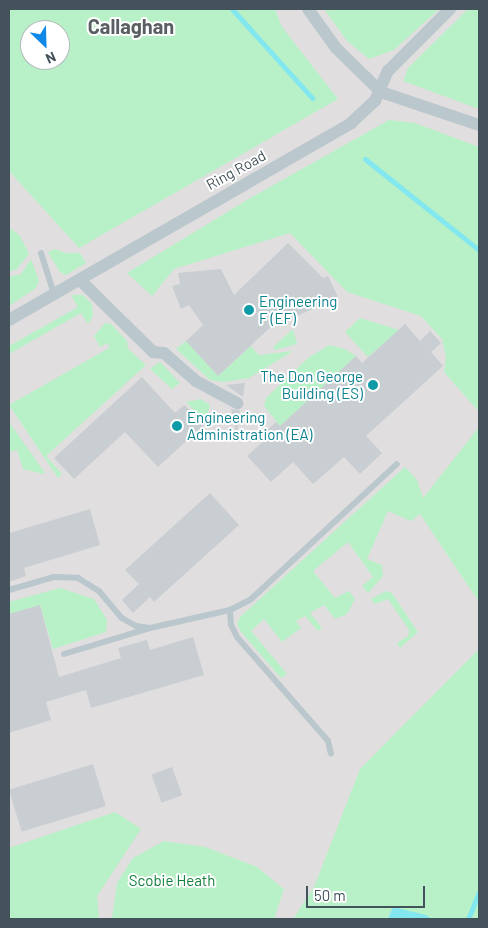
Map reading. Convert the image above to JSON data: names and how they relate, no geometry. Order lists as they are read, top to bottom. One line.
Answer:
{"streets":{"street":["Ring Road"]},"districts":["Callaghan"],"parks":["Scobie Heath"],"places":["Engineering F (EF)","The Don George Building (ES)","Engineering Administration (EA)"],"scale_bar":"50 m","north":"bottom right"}
